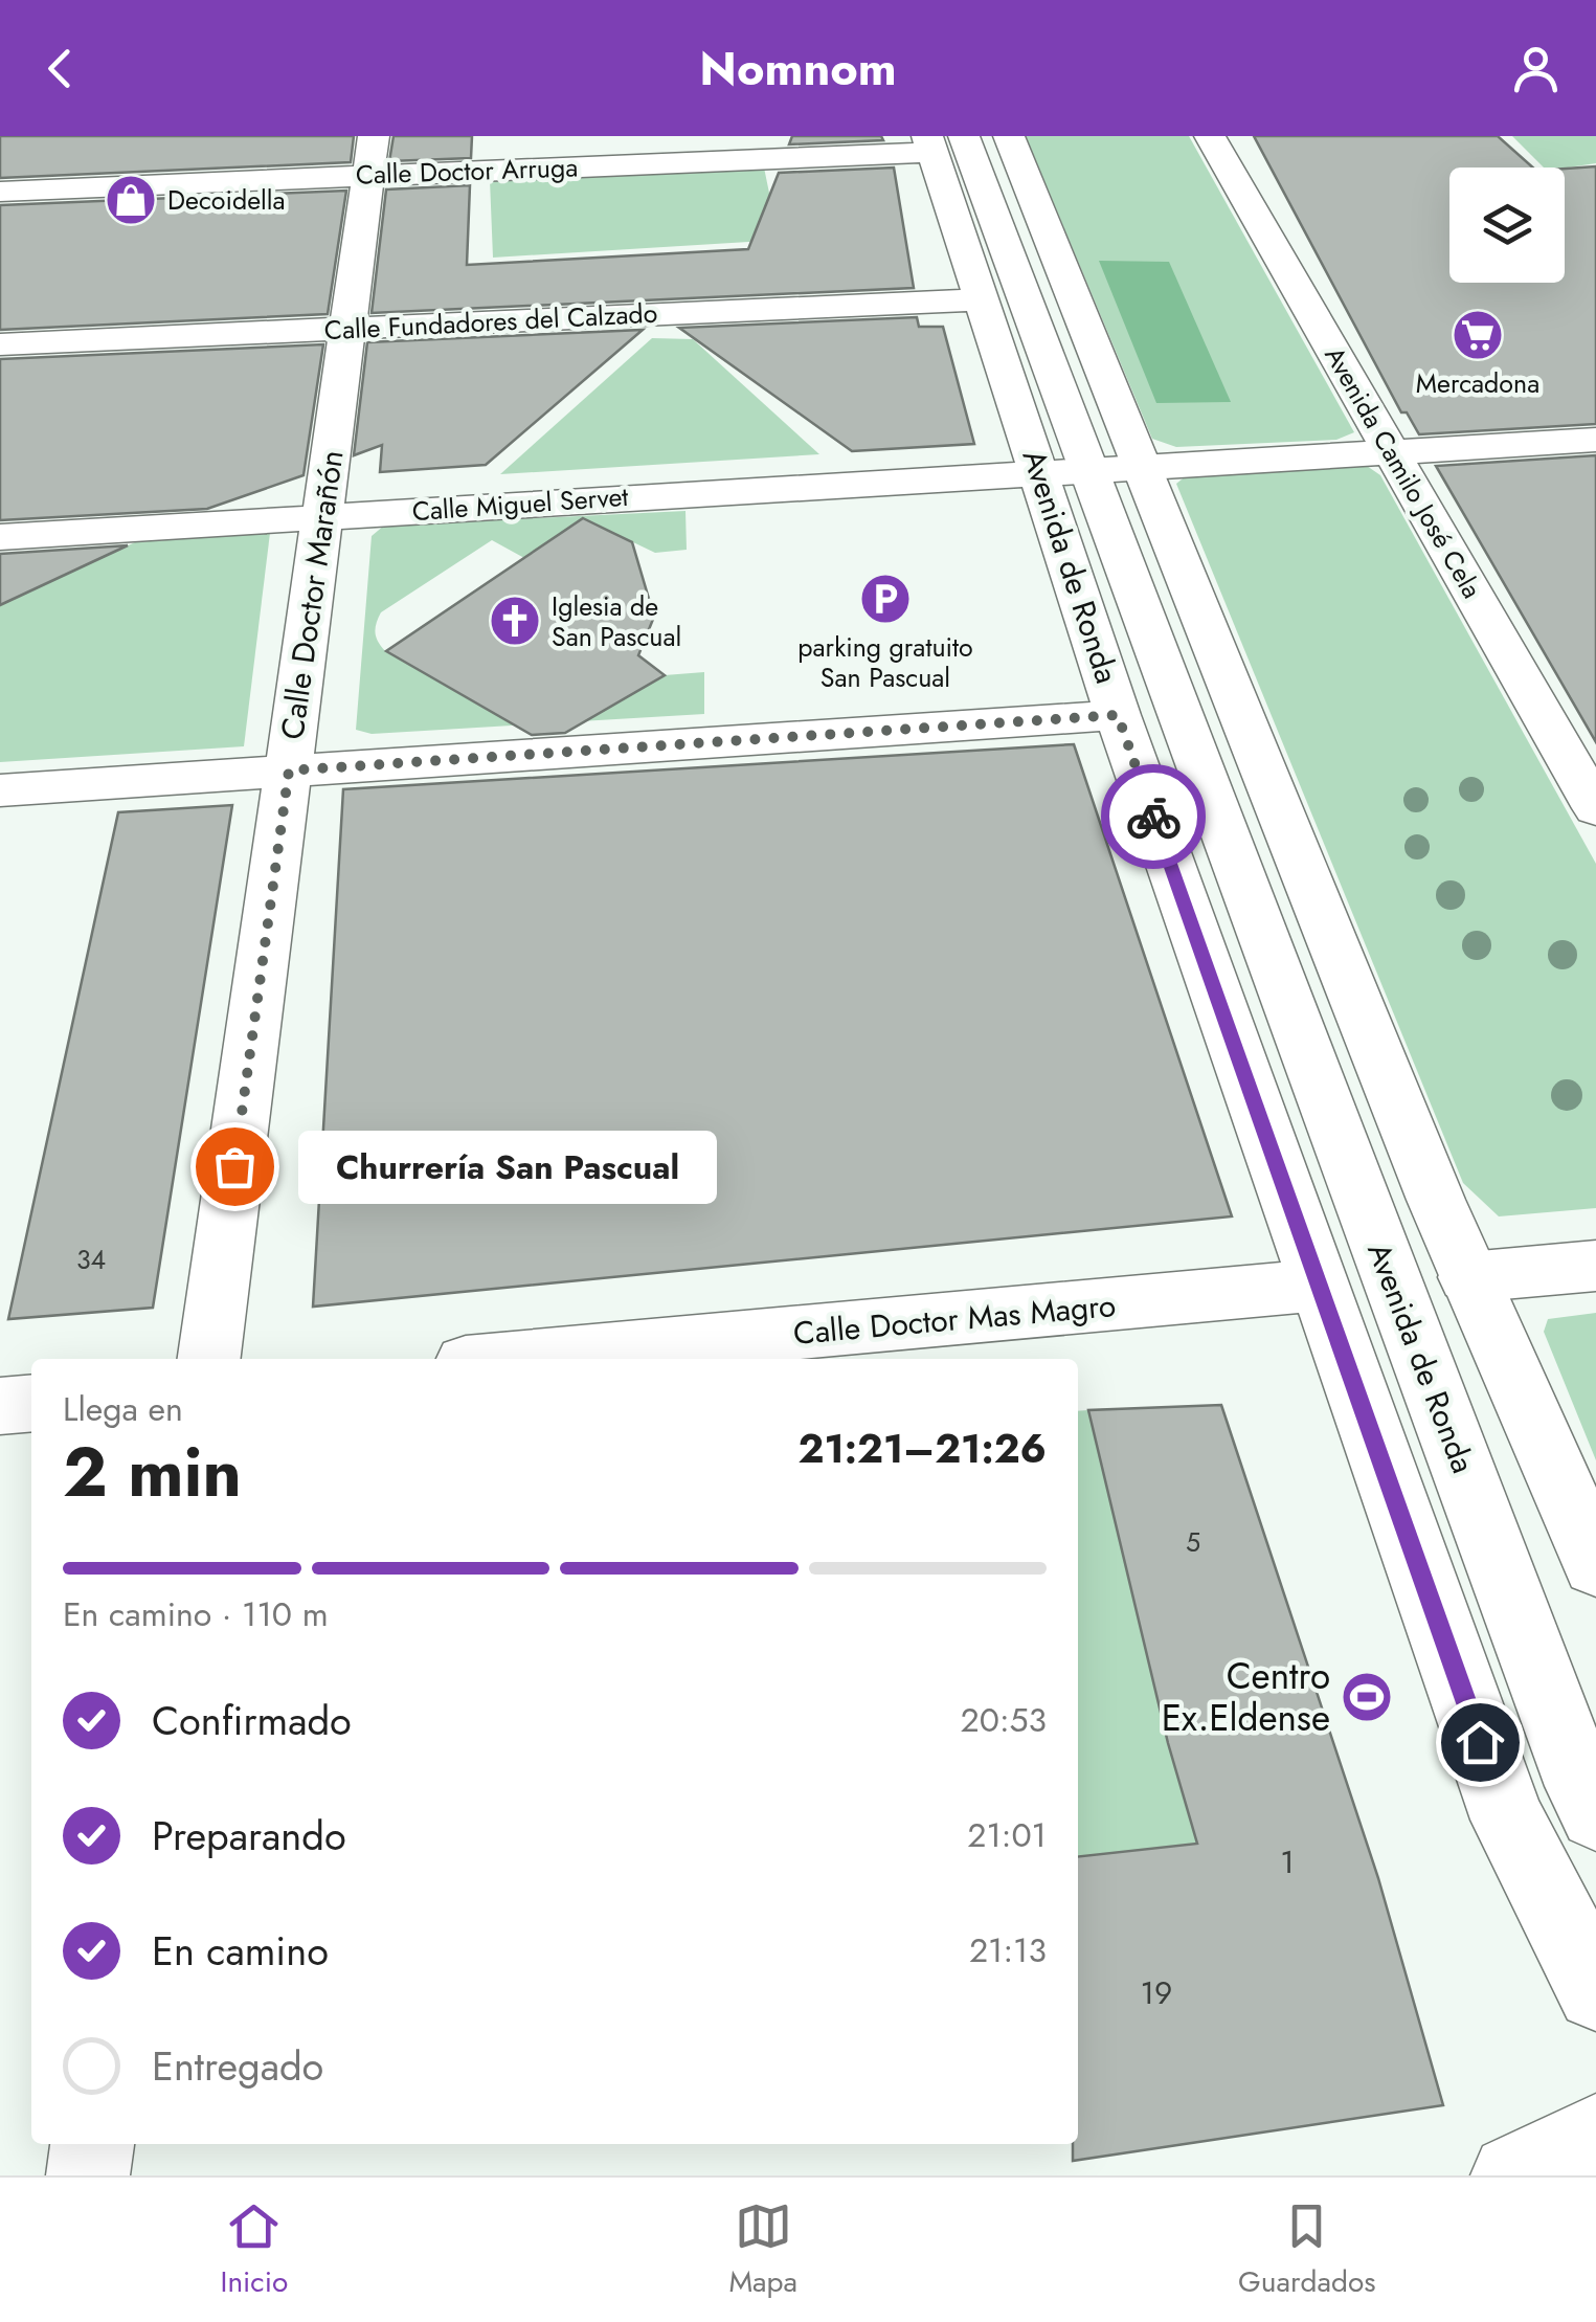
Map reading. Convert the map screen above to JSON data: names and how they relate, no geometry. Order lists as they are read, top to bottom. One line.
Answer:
{"streets":{"street":["Calle Doctor Arruga","Calle Fundadores del Calzado","Avenida Camilo José Cela","Calle Miguel Servet","Avenida de Ronda","Calle Doctor Marañón","Calle Doctor Mas Magro"]},"crossings":[["Calle Doctor Arruga","Avenida de Ronda"],["Calle Doctor Arruga","Calle Doctor Marañón"],["Calle Fundadores del Calzado","Avenida de Ronda"],["Calle Fundadores del Calzado","Calle Doctor Marañón"],["Avenida Camilo José Cela","Calle Miguel Servet"],["Calle Miguel Servet","Avenida de Ronda"],["Calle Miguel Servet","Calle Doctor Marañón"],["Avenida de Ronda","Calle Doctor Mas Magro"]],"places":{"shop":["Decoidella"],"supermarket":["Mercadona"],"parking":["parking gratuito San Pascual"],"church":["Iglesia de San Pascual"],"other":["Churrería San Pascual"],"sports":["Centro Ex.Eldense"]},"house_numbers":["34","5","1","19"],"page":{"header":"Nomnom","bubble":"Churrería San Pascual","heading":["2 min","Llega en","21:21–21:26"],"bar":"En camino · 110 m","list":[["Confirmado","20:53"],["Preparando","21:01"],["En camino","21:13"],"Entregado"],"tabs":["Inicio","Mapa","Guardados"]}}
